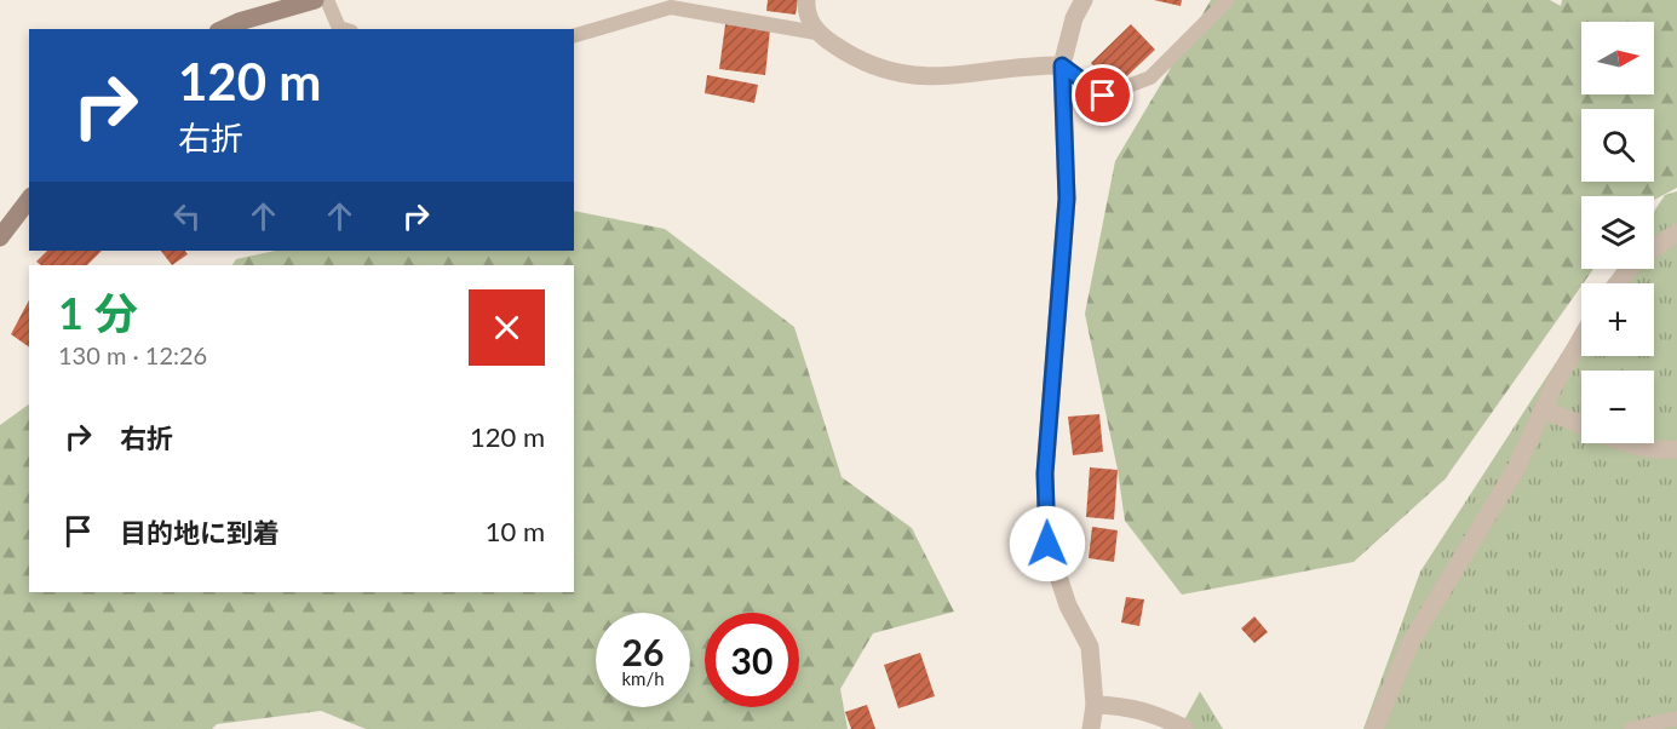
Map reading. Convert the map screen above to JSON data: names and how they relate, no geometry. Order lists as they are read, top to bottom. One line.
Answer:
{"north":"right","page":{"map_buttons":["+","−"],"turn":["120 m","右折"],"heading":["1 分","130 m · 12:26"],"list":[{"name":"右折","value":"120 m"},{"name":"目的地に到着","value":"10 m"}],"speed":"26 km/h","limit":"30"}}
